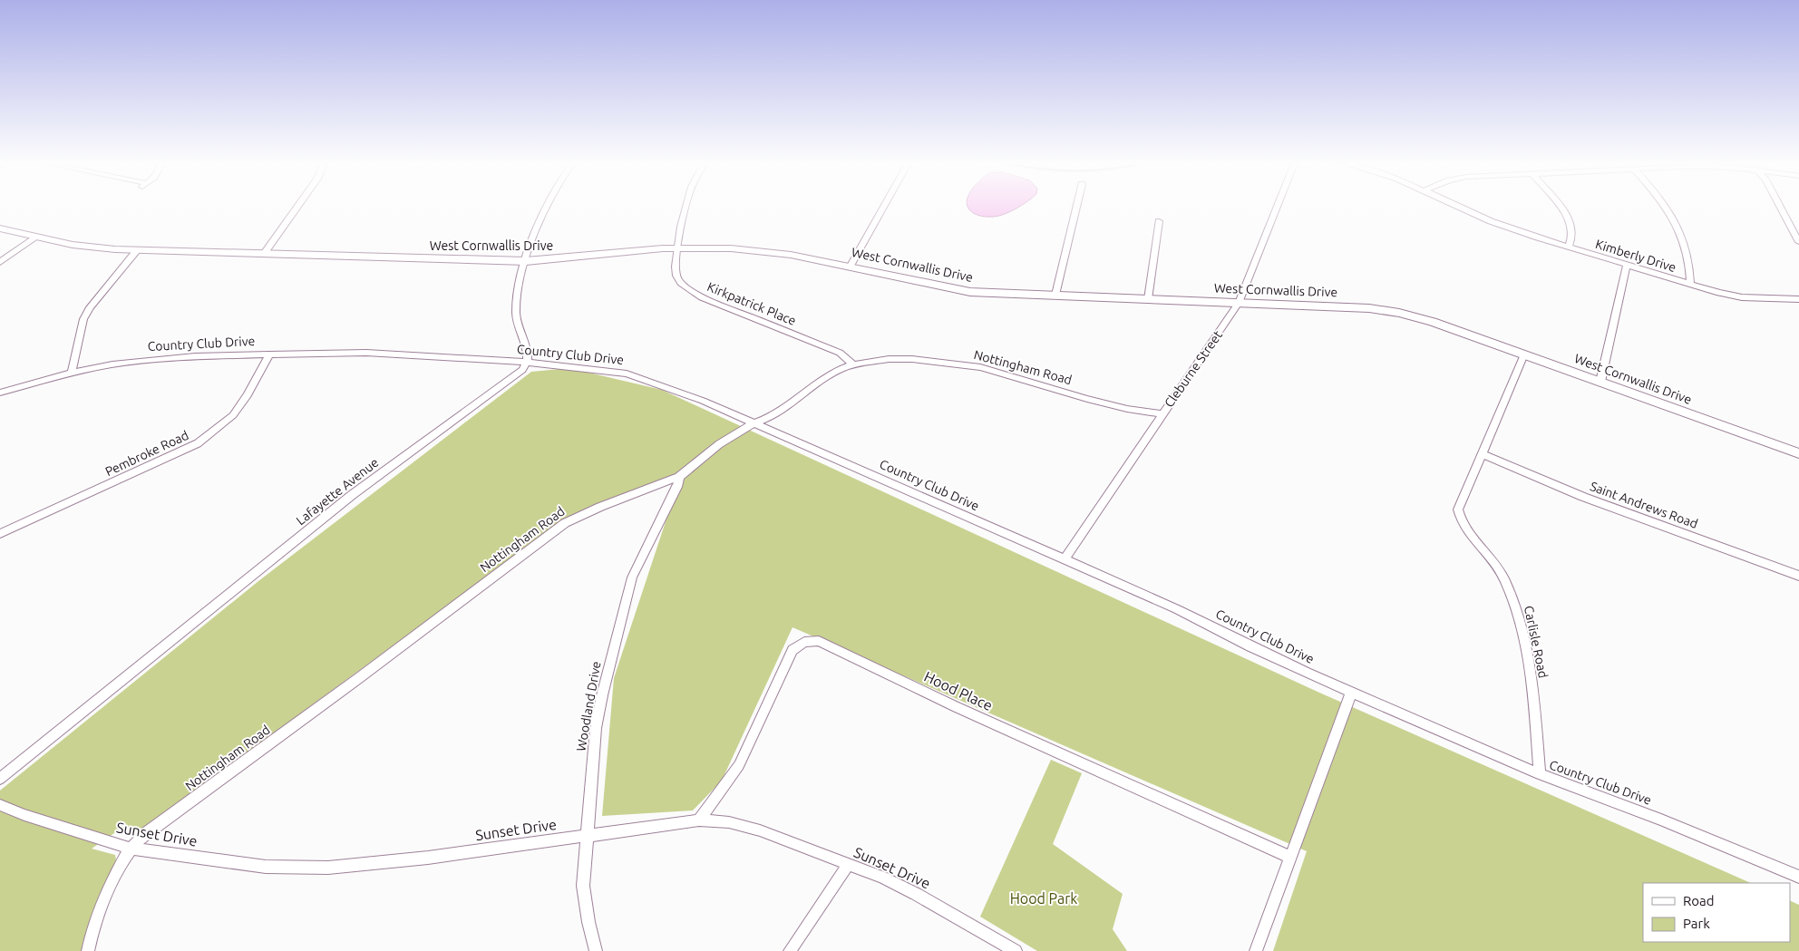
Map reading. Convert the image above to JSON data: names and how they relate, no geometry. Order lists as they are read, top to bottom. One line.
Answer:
{"streets":{"street":["West Cornwallis Drive","Kimberly Drive","Kirkpatrick Place","Country Club Drive","Nottingham Road","Cleburne Street","Pembroke Road","Lafayette Avenue","Saint Andrews Road","Carlisle Road","Hood Place","Woodland Drive","Sunset Drive"]},"crossings":[["West Cornwallis Drive","Kirkpatrick Place"],["West Cornwallis Drive","Cleburne Street"],["West Cornwallis Drive","Carlisle Road"],["Kirkpatrick Place","Nottingham Road"],["Country Club Drive","Nottingham Road"],["Country Club Drive","Cleburne Street"],["Country Club Drive","Pembroke Road"],["Country Club Drive","Lafayette Avenue"],["Country Club Drive","Carlisle Road"],["Nottingham Road","Cleburne Street"],["Nottingham Road","Woodland Drive"],["Nottingham Road","Sunset Drive"],["Saint Andrews Road","Carlisle Road"],["Hood Place","Sunset Drive"],["Woodland Drive","Sunset Drive"]],"parks":["Hood Park"],"legend":["Road","Park"]}
